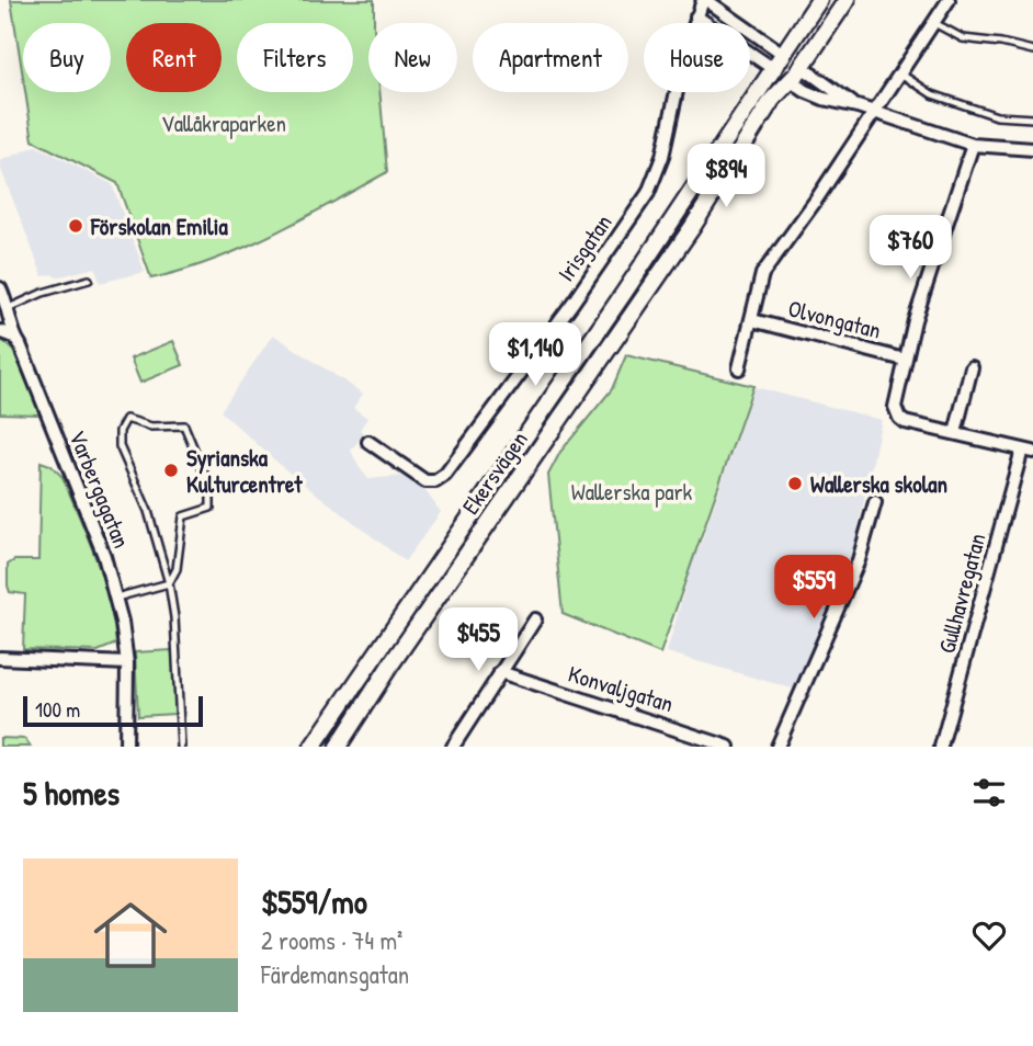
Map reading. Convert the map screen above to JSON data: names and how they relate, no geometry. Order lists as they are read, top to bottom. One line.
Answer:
{"streets":{"main road":["Ekersvägen"],"street":["Irisgatan","Olvongatan","Varbergagatan","Gullhavregatan","Konvaljgatan"]},"parks":["Vallåkraparken","Wallerska park"],"places":["Förskolan Emilia","Syrianska Kulturcentret","Wallerska skolan"],"scale_bar":"100 m","page":{"chip":["Buy","Rent","Filters","New","Apartment","House"],"price":["$894","$760","$1,140","$559","$455"],"scale":"100 m","heading":"5 homes","list":[{"name":"$559/mo","note":"2 rooms · 74 m² · Färdemansgatan"}]}}
